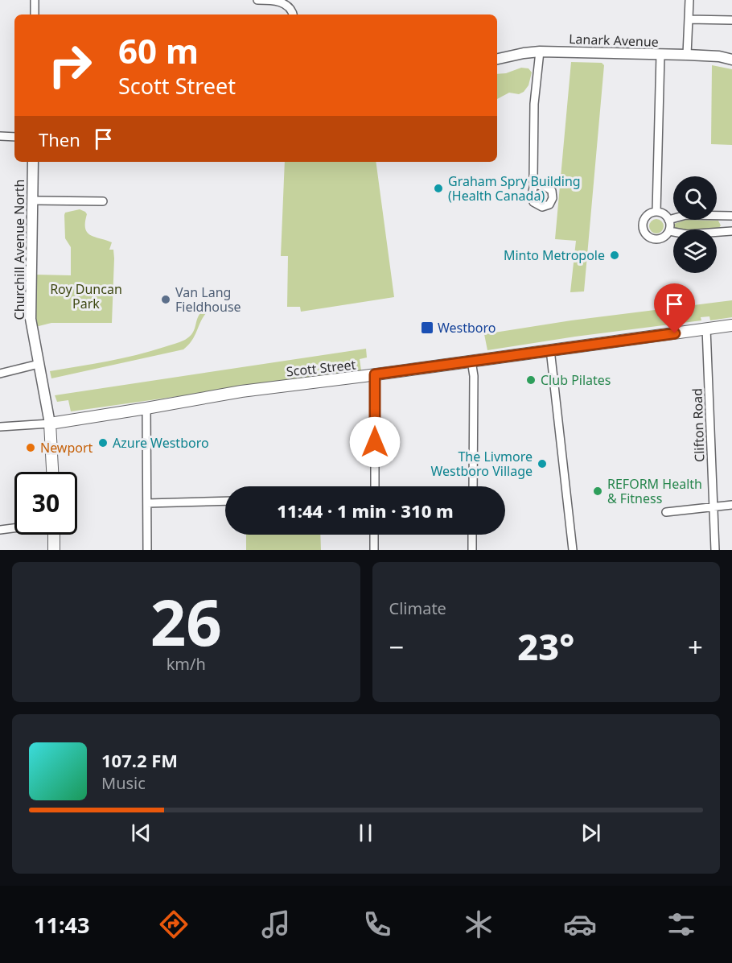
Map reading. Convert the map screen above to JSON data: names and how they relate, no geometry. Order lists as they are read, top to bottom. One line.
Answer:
{"streets":{"main road":["Churchill Avenue North","Scott Street"],"street":["Lanark Avenue","Clifton Road"]},"crossings":[["Churchill Avenue North","Scott Street"],["Scott Street","Clifton Road"]],"parks":["Roy Duncan Park"],"places":{"other":["Graham Spry Building (Health Canada)","Minto Metropole","Van Lang Fieldhouse","Club Pilates","Azure Westboro","Newport","The Livmore Westboro Village","REFORM Health & Fitness"],"transit":["Westboro"]},"page":{"turn":["60 m","Scott Street"],"then":"Then","limit":"30","trip":"11:44 · 1 min · 310 m","tile":[["26","km/h"],"Climate"],"heat":["−","23°","+"],"song":["107.2 FM","Music"],"tabs":"11:43"}}
